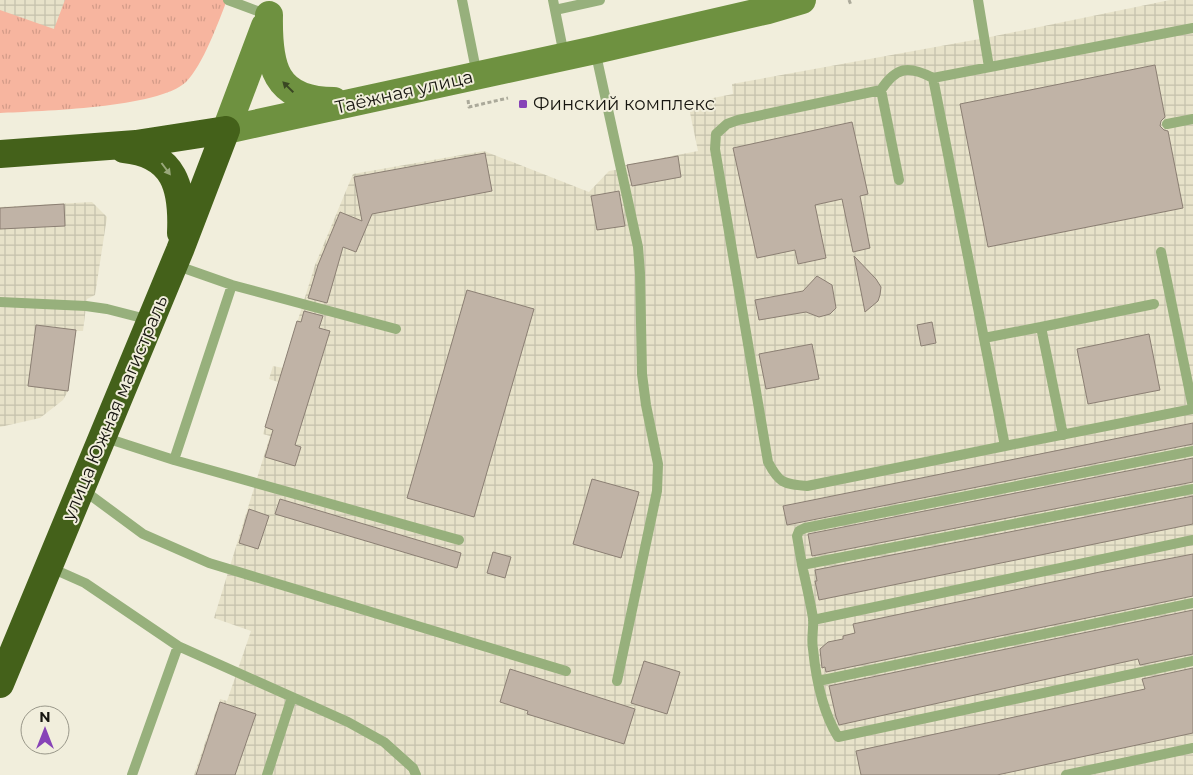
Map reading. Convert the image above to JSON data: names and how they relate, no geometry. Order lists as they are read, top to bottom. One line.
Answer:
{"streets":{"highway":["Таёжная улица","улица Южная магистраль"]},"crossings":[["Таёжная улица","улица Южная магистраль"]],"places":{"transit":["Финский комплекс"]},"north":"top"}
